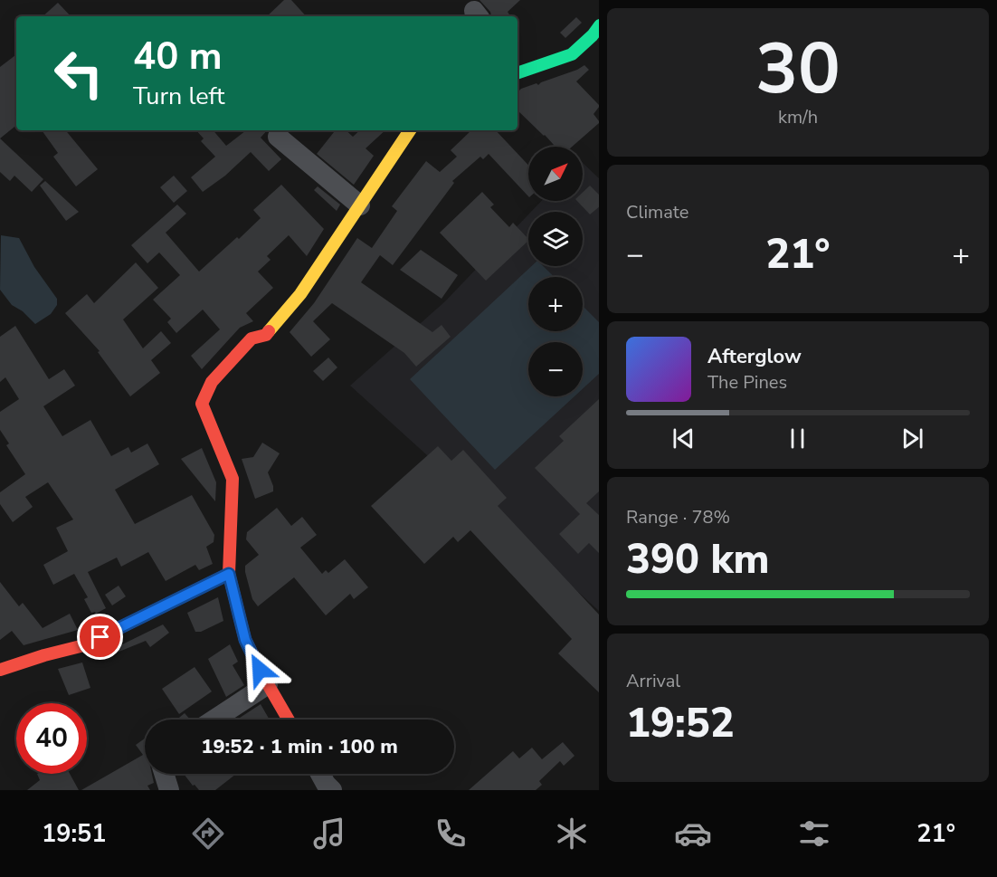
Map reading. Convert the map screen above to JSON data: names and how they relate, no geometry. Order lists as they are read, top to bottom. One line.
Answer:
{"north":"top right","page":{"tile":[["30","km/h"],"Climate",["Range · 78%","390 km"],["Arrival","19:52"]],"turn":["40 m","Turn left"],"map_buttons":["+","−"],"heat":["−","21°","+"],"song":["Afterglow","The Pines"],"limit":"40","trip":"19:52 · 1 min · 100 m","tabs":["19:51","21°"]}}
